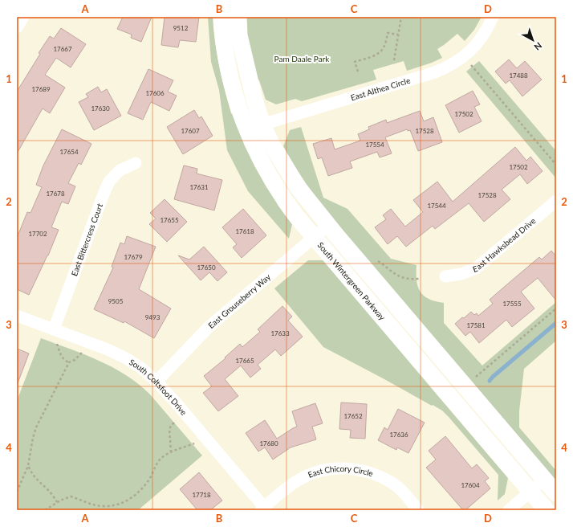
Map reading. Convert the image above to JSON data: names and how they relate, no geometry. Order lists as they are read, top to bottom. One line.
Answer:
{"streets":{"street":["East Althea Circle","East Bittercress Court","East Hawksbead Drive","South Wintergreen Parkway","East Grouseberry Way","South Coltsfoot Drive","East Chicory Circle"]},"crossings":[["East Althea Circle","South Wintergreen Parkway"],["East Bittercress Court","South Coltsfoot Drive"],["South Wintergreen Parkway","East Grouseberry Way"],["East Grouseberry Way","South Coltsfoot Drive"],["South Coltsfoot Drive","East Chicory Circle"]],"parks":["Pam Daale Park"],"house_numbers":["9512","17667","17488","17689","17606","17630","17502","17607","17528","17554","17654","17502","17631","17678","17528","17544","17655","17618","17702","17679","17650","9505","17555","9493","17581","17633","17665","17652","17636","17680","17604","17718"],"north":"bottom right","grid":{"columns":["A","B","C","D"],"rows":["1","2","3","4"]}}
